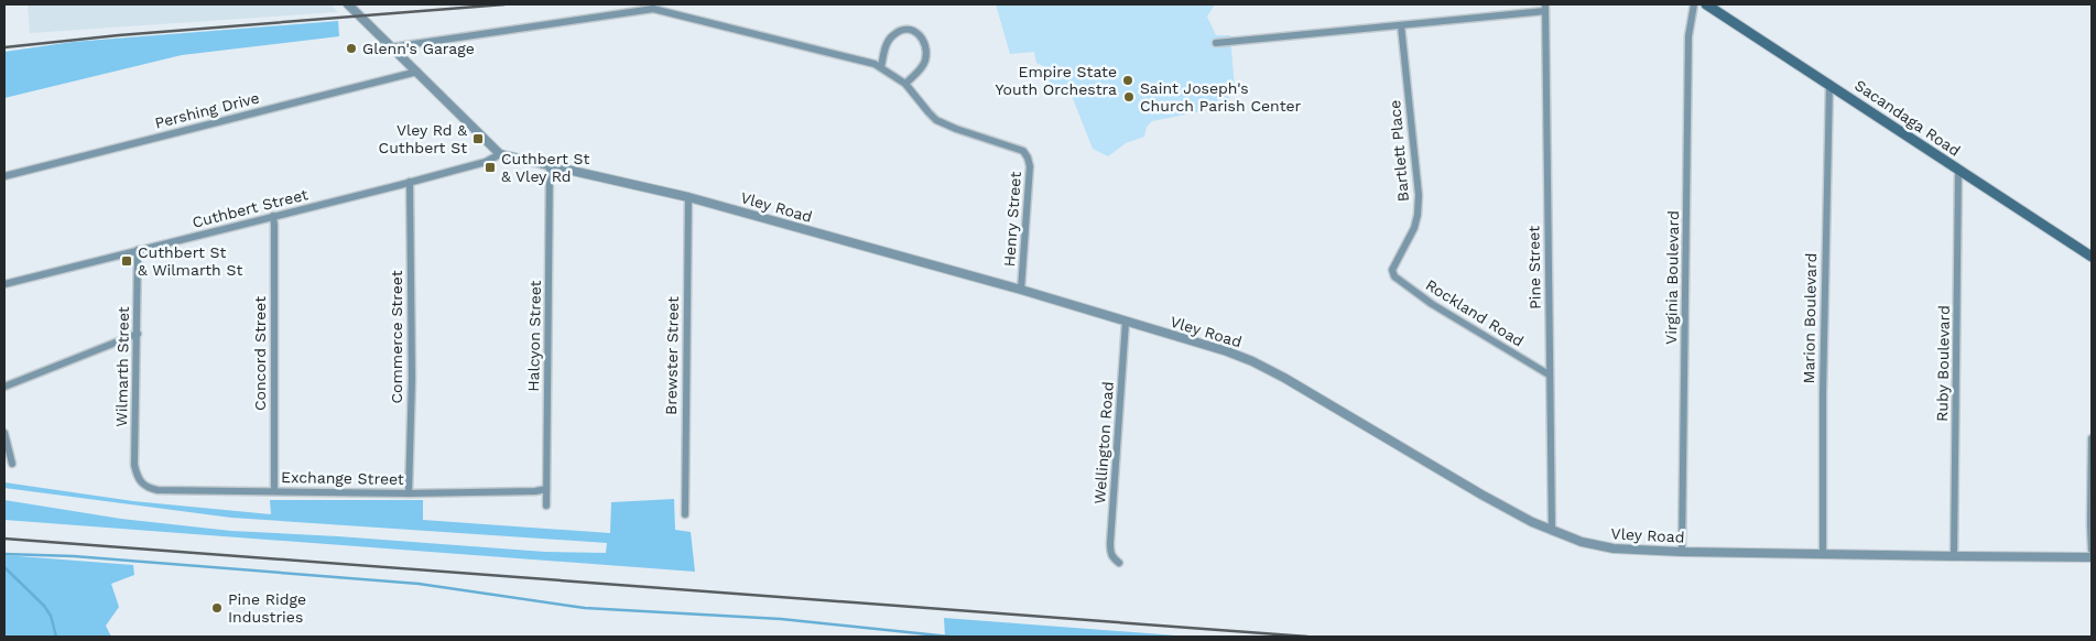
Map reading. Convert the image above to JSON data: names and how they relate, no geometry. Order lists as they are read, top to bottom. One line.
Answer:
{"streets":{"main road":["Sacandaga Road"],"street":["Pershing Drive","Bartlett Place","Vley Road","Cuthbert Street","Henry Street","Pine Street","Virginia Boulevard","Rockland Road","Marion Boulevard","Halcyon Street","Commerce Street","Concord Street","Brewster Street","Ruby Boulevard","Wilmarth Street","Wellington Road","Exchange Street"]},"crossings":[["Sacandaga Road","Marion Boulevard"],["Sacandaga Road","Ruby Boulevard"],["Bartlett Place","Rockland Road"],["Vley Road","Cuthbert Street"],["Vley Road","Henry Street"],["Vley Road","Pine Street"],["Vley Road","Virginia Boulevard"],["Vley Road","Marion Boulevard"],["Vley Road","Halcyon Street"],["Vley Road","Brewster Street"],["Vley Road","Ruby Boulevard"],["Vley Road","Wellington Road"],["Cuthbert Street","Commerce Street"],["Cuthbert Street","Concord Street"],["Cuthbert Street","Wilmarth Street"],["Pine Street","Rockland Road"],["Halcyon Street","Exchange Street"],["Commerce Street","Exchange Street"],["Concord Street","Exchange Street"],["Wilmarth Street","Exchange Street"]],"places":{"other":["Glenn's Garage","Empire State Youth Orchestra","Saint Joseph's Church Parish Center","Pine Ridge Industries"],"transit":["Vley Rd & Cuthbert St","Cuthbert St & Vley Rd","Cuthbert St & Wilmarth St"]}}
